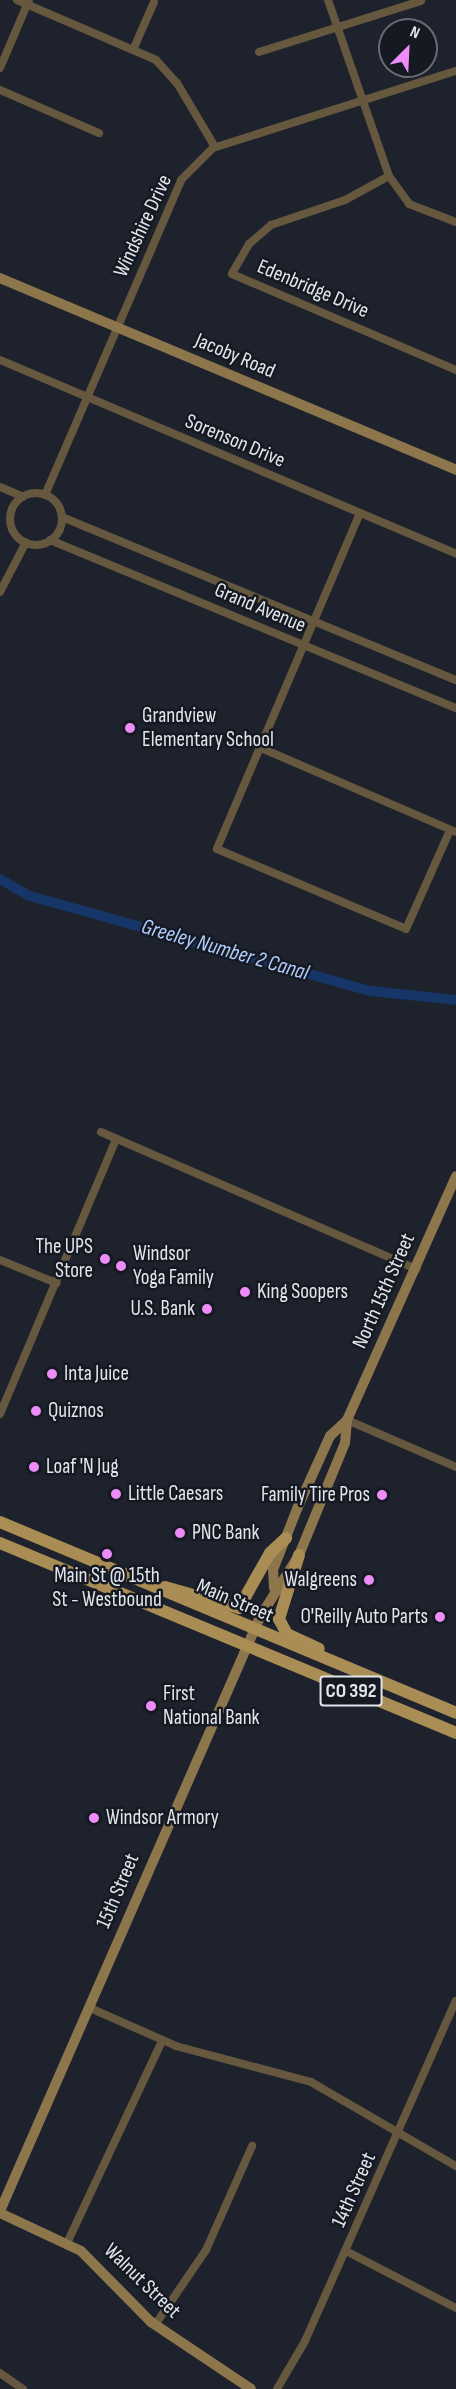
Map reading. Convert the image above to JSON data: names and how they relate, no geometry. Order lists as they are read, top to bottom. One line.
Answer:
{"streets":{"main road":["Main Street","CO 392"],"street":["Windshire Drive","Edenbridge Drive","Jacoby Road","Sorenson Drive","Grand Avenue","North 15th Street","15th Street","14th Street","Walnut Street"]},"crossings":[["Windshire Drive","Jacoby Road"],["Windshire Drive","Sorenson Drive"],["Windshire Drive","Grand Avenue"],["North 15th Street","15th Street"],["Main Street","15th Street"],["15th Street","Walnut Street"]],"water":["Greeley Number 2 Canal"],"places":["Grandview Elementary School","The UPS Store","Windsor Yoga Family","King Soopers","U.S. Bank","Inta Juice","Quiznos","Loaf 'N Jug","Little Caesars","Family Tire Pros","PNC Bank","Main St @ 15th St - Westbound","Walgreens","O'Reilly Auto Parts","First National Bank","Windsor Armory"],"north":"top right"}
